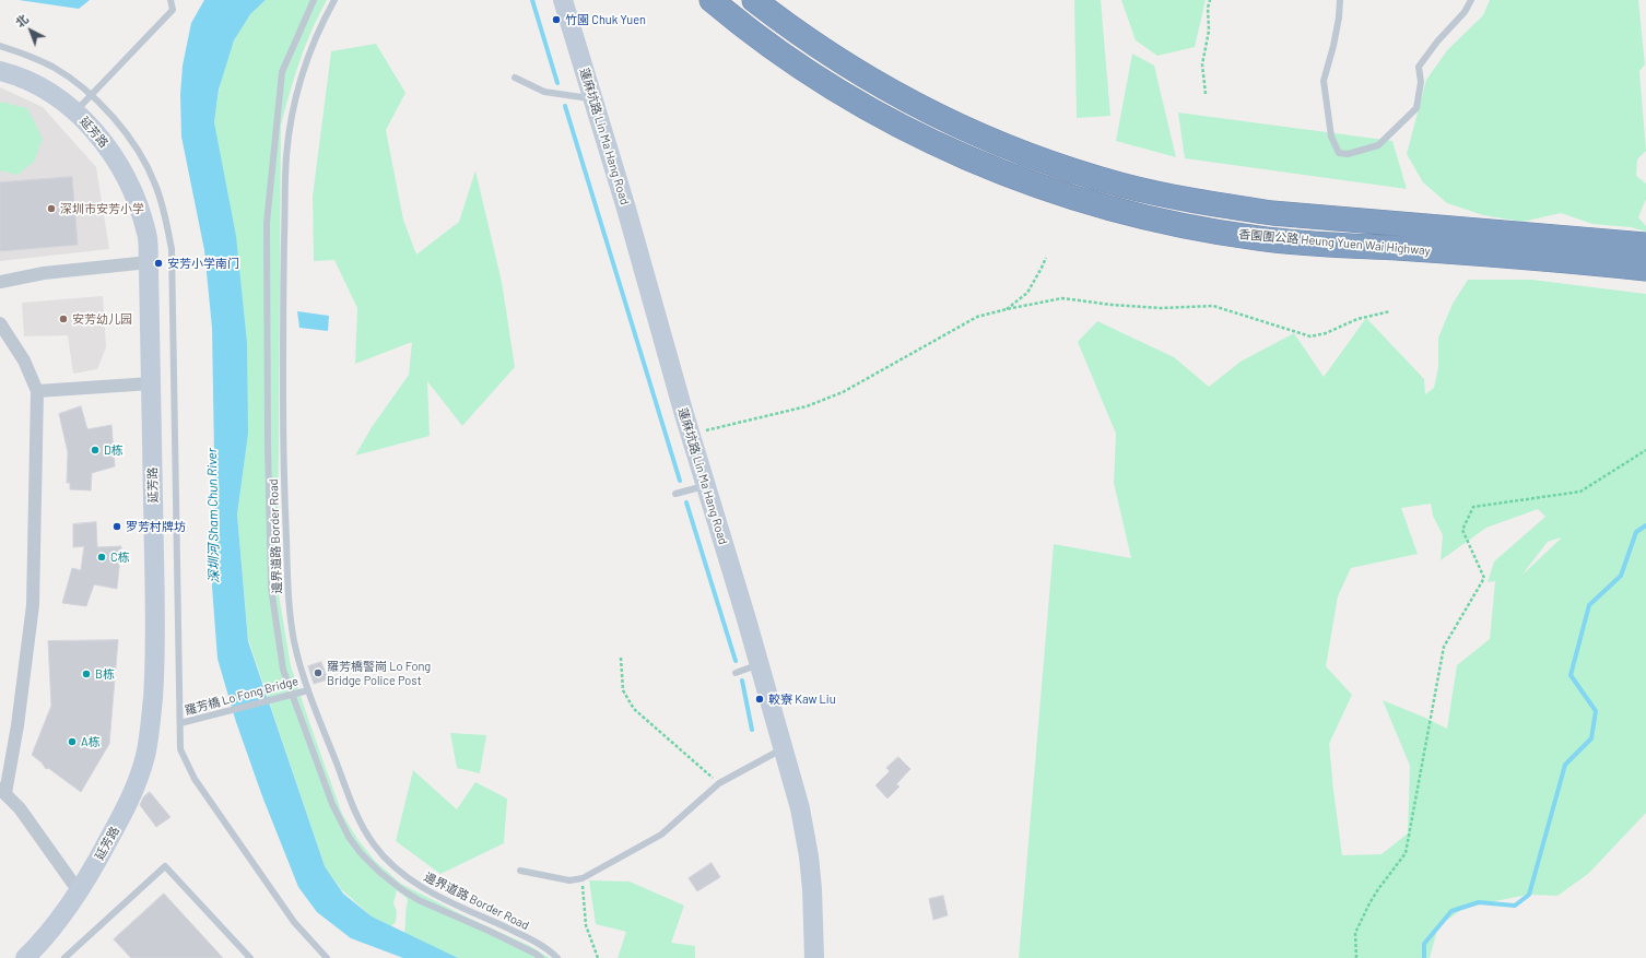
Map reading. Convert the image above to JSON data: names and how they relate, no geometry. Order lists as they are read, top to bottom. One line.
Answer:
{"streets":{"highway":["香園圍公路 Heung Yuen Wai Highway"],"street":["延芳路","蓮麻坑路 Lin Ma Hang Road"],"lane":["邊界道路 Border Road","羅芳橋 Lo Fong Bridge"]},"crossings":[["邊界道路 Border Road","羅芳橋 Lo Fong Bridge"]],"water":["深圳河 Sham Chun River"],"places":["竹園 Chuk Yuen","深圳市安芳小学","安芳小学南门","安芳幼儿园","D栋","罗芳村牌坊","C栋","羅芳橋警崗 Lo Fong Bridge Police Post","B栋","較寮 Kaw Liu","A栋"],"north":"top left"}
